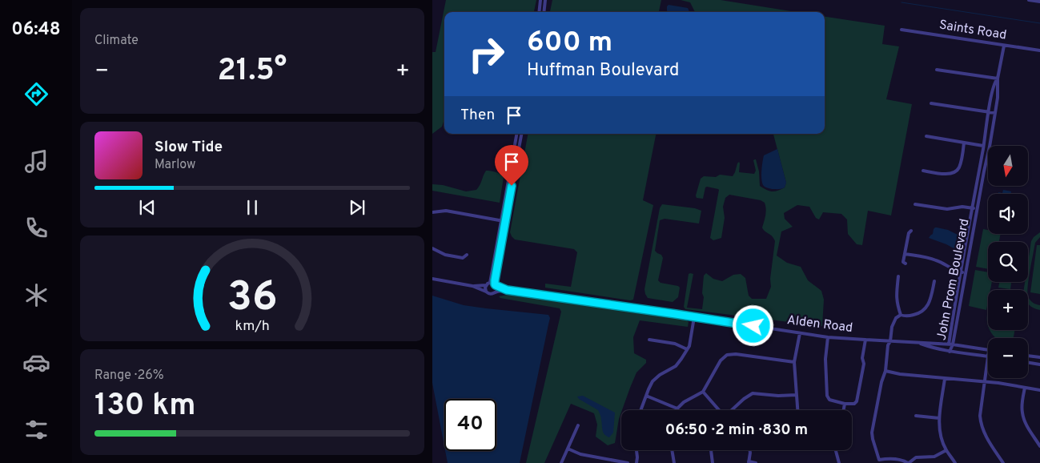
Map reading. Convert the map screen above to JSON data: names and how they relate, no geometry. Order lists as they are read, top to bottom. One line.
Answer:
{"streets":{"street":["Saints Road","John Prom Boulevard","Alden Road"]},"crossings":[["Saints Road","John Prom Boulevard"],["John Prom Boulevard","Alden Road"]],"north":"bottom","page":{"tabs":"06:48","tile":["Climate",["Range · 26%","130 km"]],"turn":["600 m","Huffman Boulevard"],"heat":["−","21.5°","+"],"then":"Then","song":["Slow Tide","Marlow"],"map_buttons":["+","−"],"limit":"40","trip":"06:50 · 2 min · 830 m","gauge":["36","km/h"]}}
